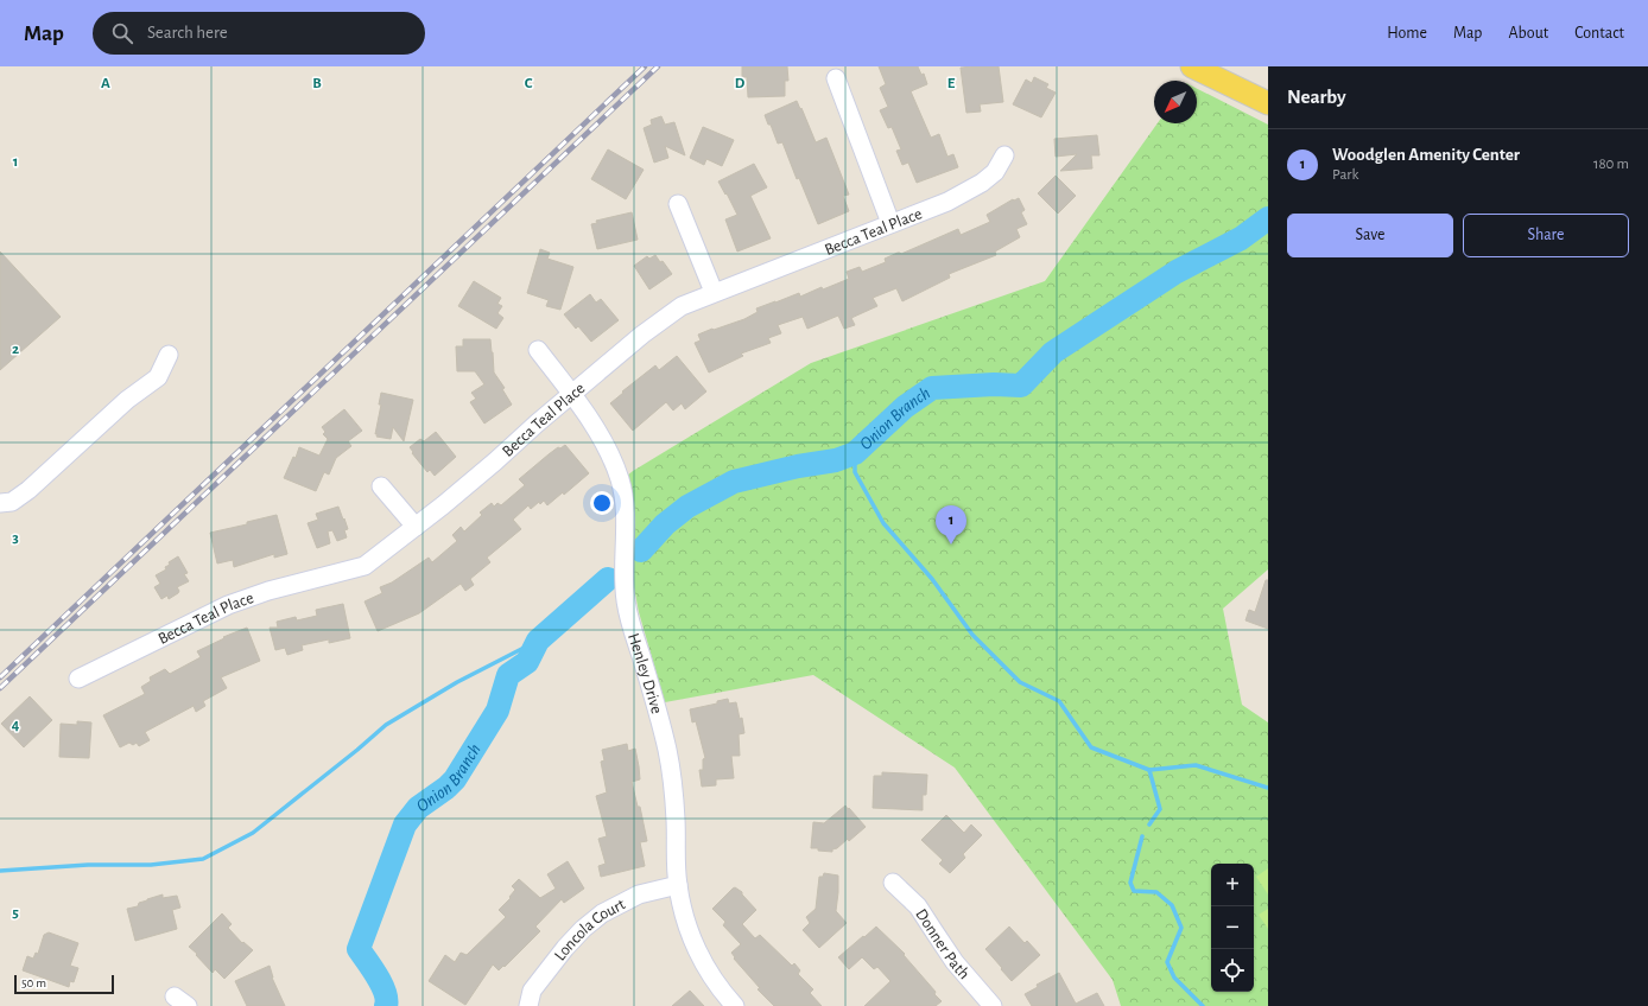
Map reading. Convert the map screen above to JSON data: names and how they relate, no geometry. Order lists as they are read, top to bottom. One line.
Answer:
{"streets":{"street":["Becca Teal Place","Henley Drive","Loncola Court","Donner Path"]},"crossings":[["Becca Teal Place","Henley Drive"],["Henley Drive","Loncola Court"]],"water":["Onion Branch"],"scale_bar":"50 m","north":"bottom left","page":{"header":"Map","search":"Search here","nav":["Home","Map","About","Contact"],"heading":"Nearby","list":[{"mark":"1","name":"Woodglen Amenity Center","note":"Park","value":"180 m"}],"buttons":["Save","Share"],"pins":"1","map_buttons":["+","−"],"scale":"50 m"},"grid":{"columns":["A","B","C","D","E"],"rows":["1","2","3","4","5"]}}
